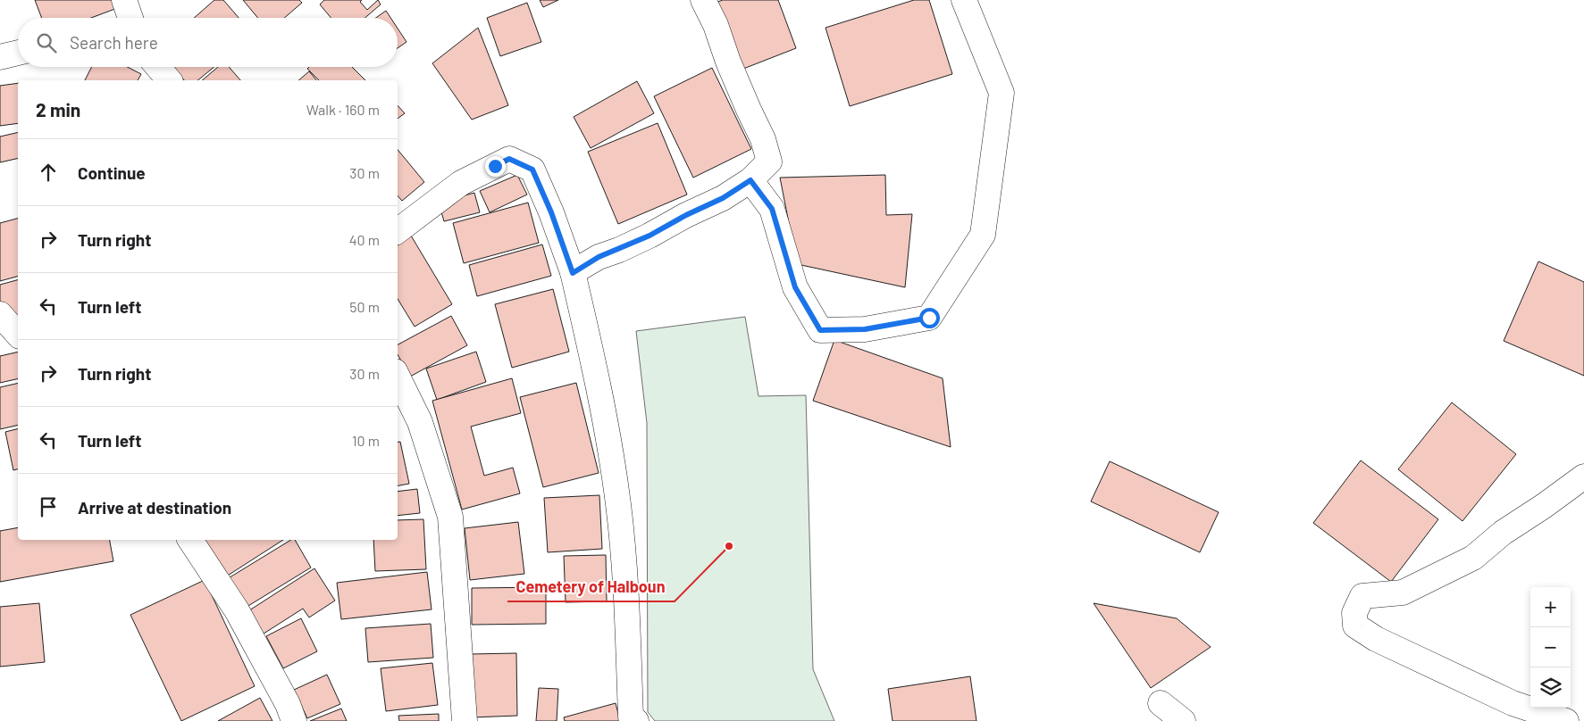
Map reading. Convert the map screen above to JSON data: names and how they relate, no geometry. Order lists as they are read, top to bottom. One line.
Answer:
{"places":["Cemetery of Halboun"],"page":{"search":"Search here","heading":["2 min","Walk · 160 m"],"list":[["Continue","30 m"],["Turn right","40 m"],["Turn left","50 m"],["Turn right","30 m"],["Turn left","10 m"],"Arrive at destination"],"map_buttons":["+","−"]}}
